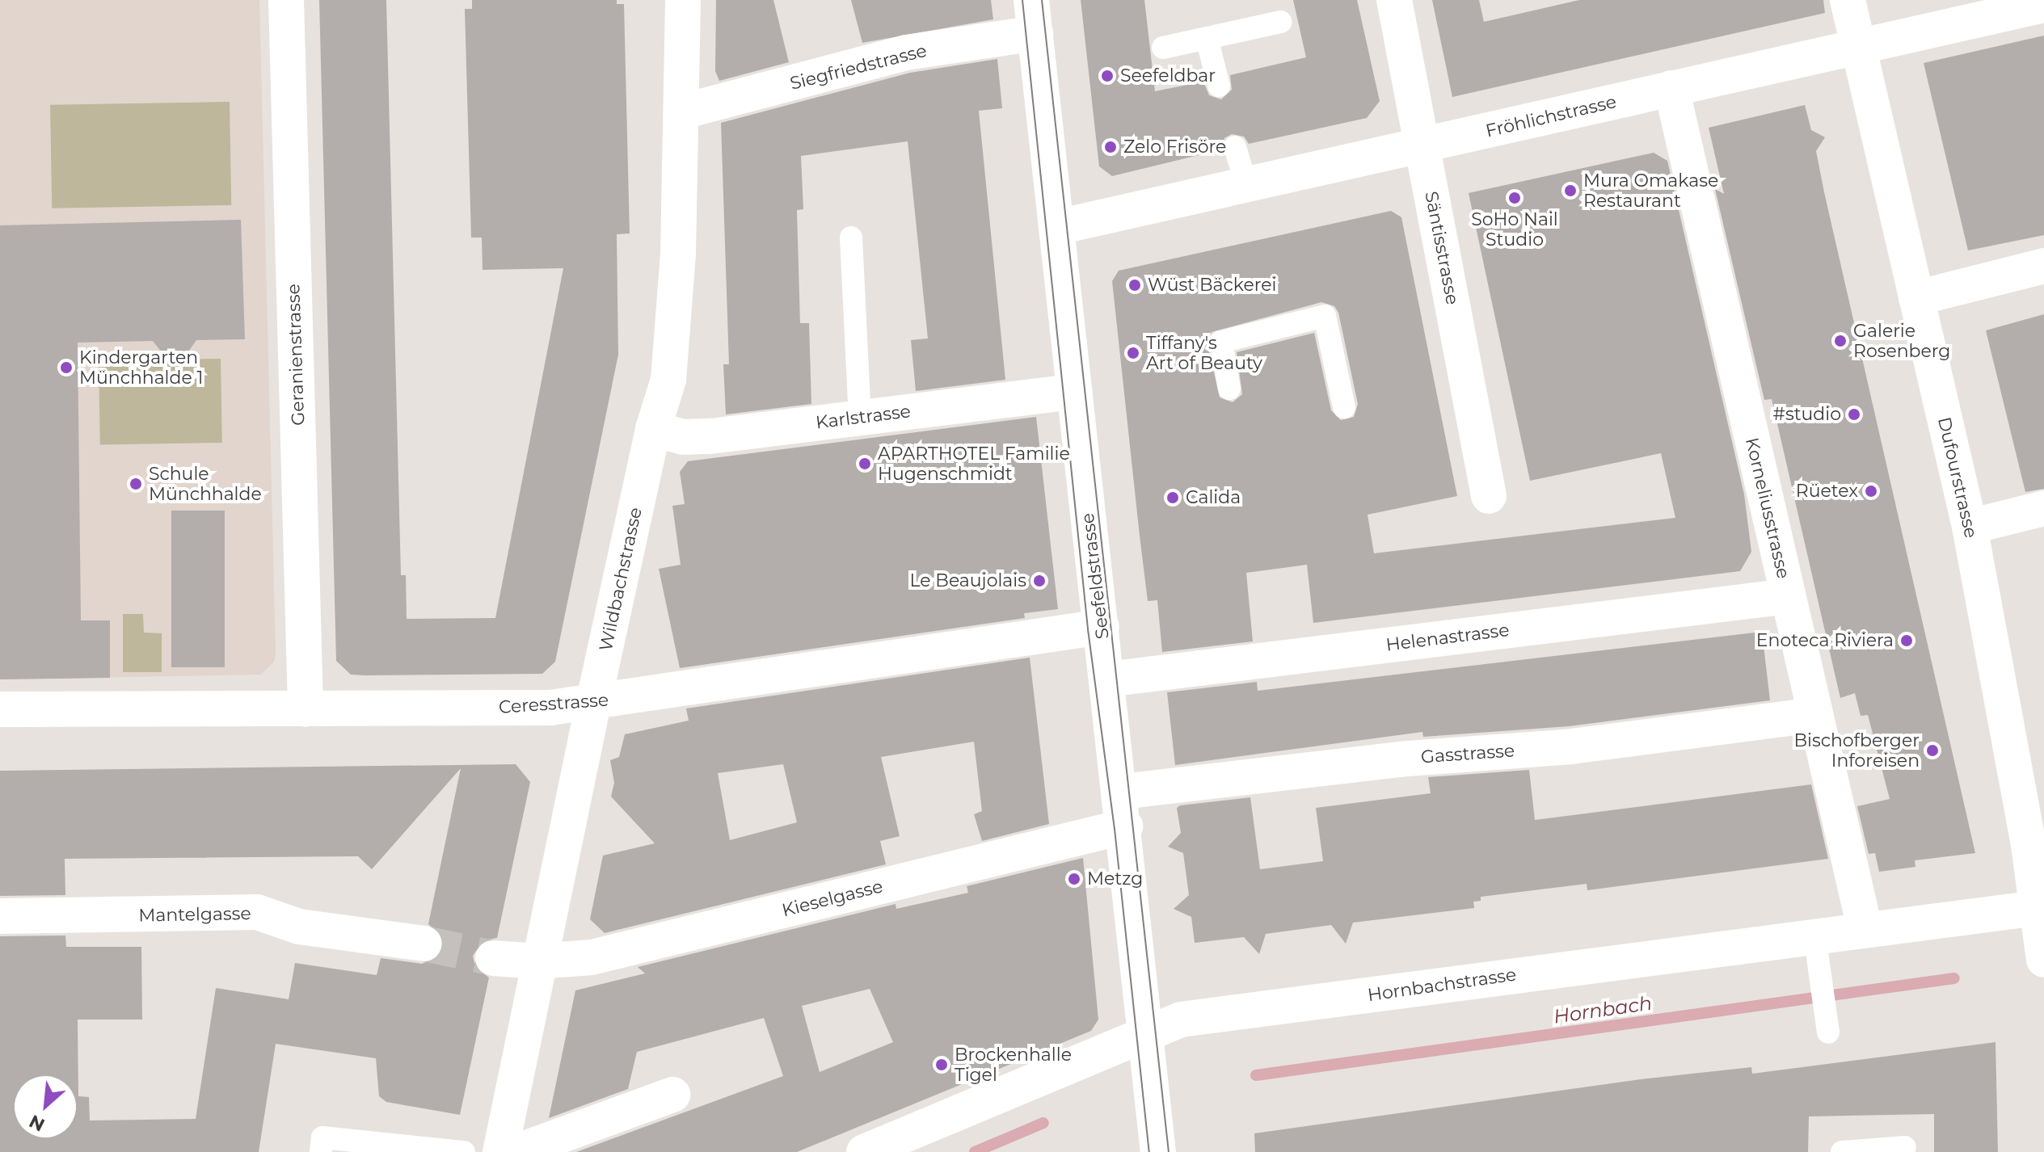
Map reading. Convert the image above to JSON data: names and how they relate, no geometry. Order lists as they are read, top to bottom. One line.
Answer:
{"streets":{"street":["Siegfriedstrasse","Fröhlichstrasse","Säntisstrasse","Geranienstrasse","Karlstrasse","Dufourstrasse","Korneliusstrasse","Seefeldstrasse","Wildbachstrasse","Helenastrasse","Ceresstrasse","Gasstrasse","Kieselgasse","Mantelgasse","Hornbachstrasse"]},"crossings":[["Siegfriedstrasse","Seefeldstrasse"],["Siegfriedstrasse","Wildbachstrasse"],["Fröhlichstrasse","Säntisstrasse"],["Fröhlichstrasse","Dufourstrasse"],["Fröhlichstrasse","Korneliusstrasse"],["Fröhlichstrasse","Seefeldstrasse"],["Geranienstrasse","Ceresstrasse"],["Karlstrasse","Seefeldstrasse"],["Karlstrasse","Wildbachstrasse"],["Dufourstrasse","Hornbachstrasse"],["Korneliusstrasse","Helenastrasse"],["Korneliusstrasse","Gasstrasse"],["Korneliusstrasse","Hornbachstrasse"],["Seefeldstrasse","Helenastrasse"],["Seefeldstrasse","Ceresstrasse"],["Seefeldstrasse","Gasstrasse"],["Seefeldstrasse","Kieselgasse"],["Seefeldstrasse","Hornbachstrasse"],["Wildbachstrasse","Ceresstrasse"],["Wildbachstrasse","Kieselgasse"]],"water":["Hornbach"],"places":["Seefeldbar","Zelo Frisöre","Mura Omakase Restaurant","SoHo Nail Studio","Wüst Bäckerei","Galerie Rosenberg","Tiffany's Art of Beauty","Kindergarten Münchhalde 1","#studio","APARTHOTEL Familie Hugenschmidt","Schule Münchhalde","Rüetex","Calida","Le Beaujolais","Enoteca Riviera","Bischofberger Inforeisen","Metzg","Brockenhalle Tigel"],"north":"bottom left"}
